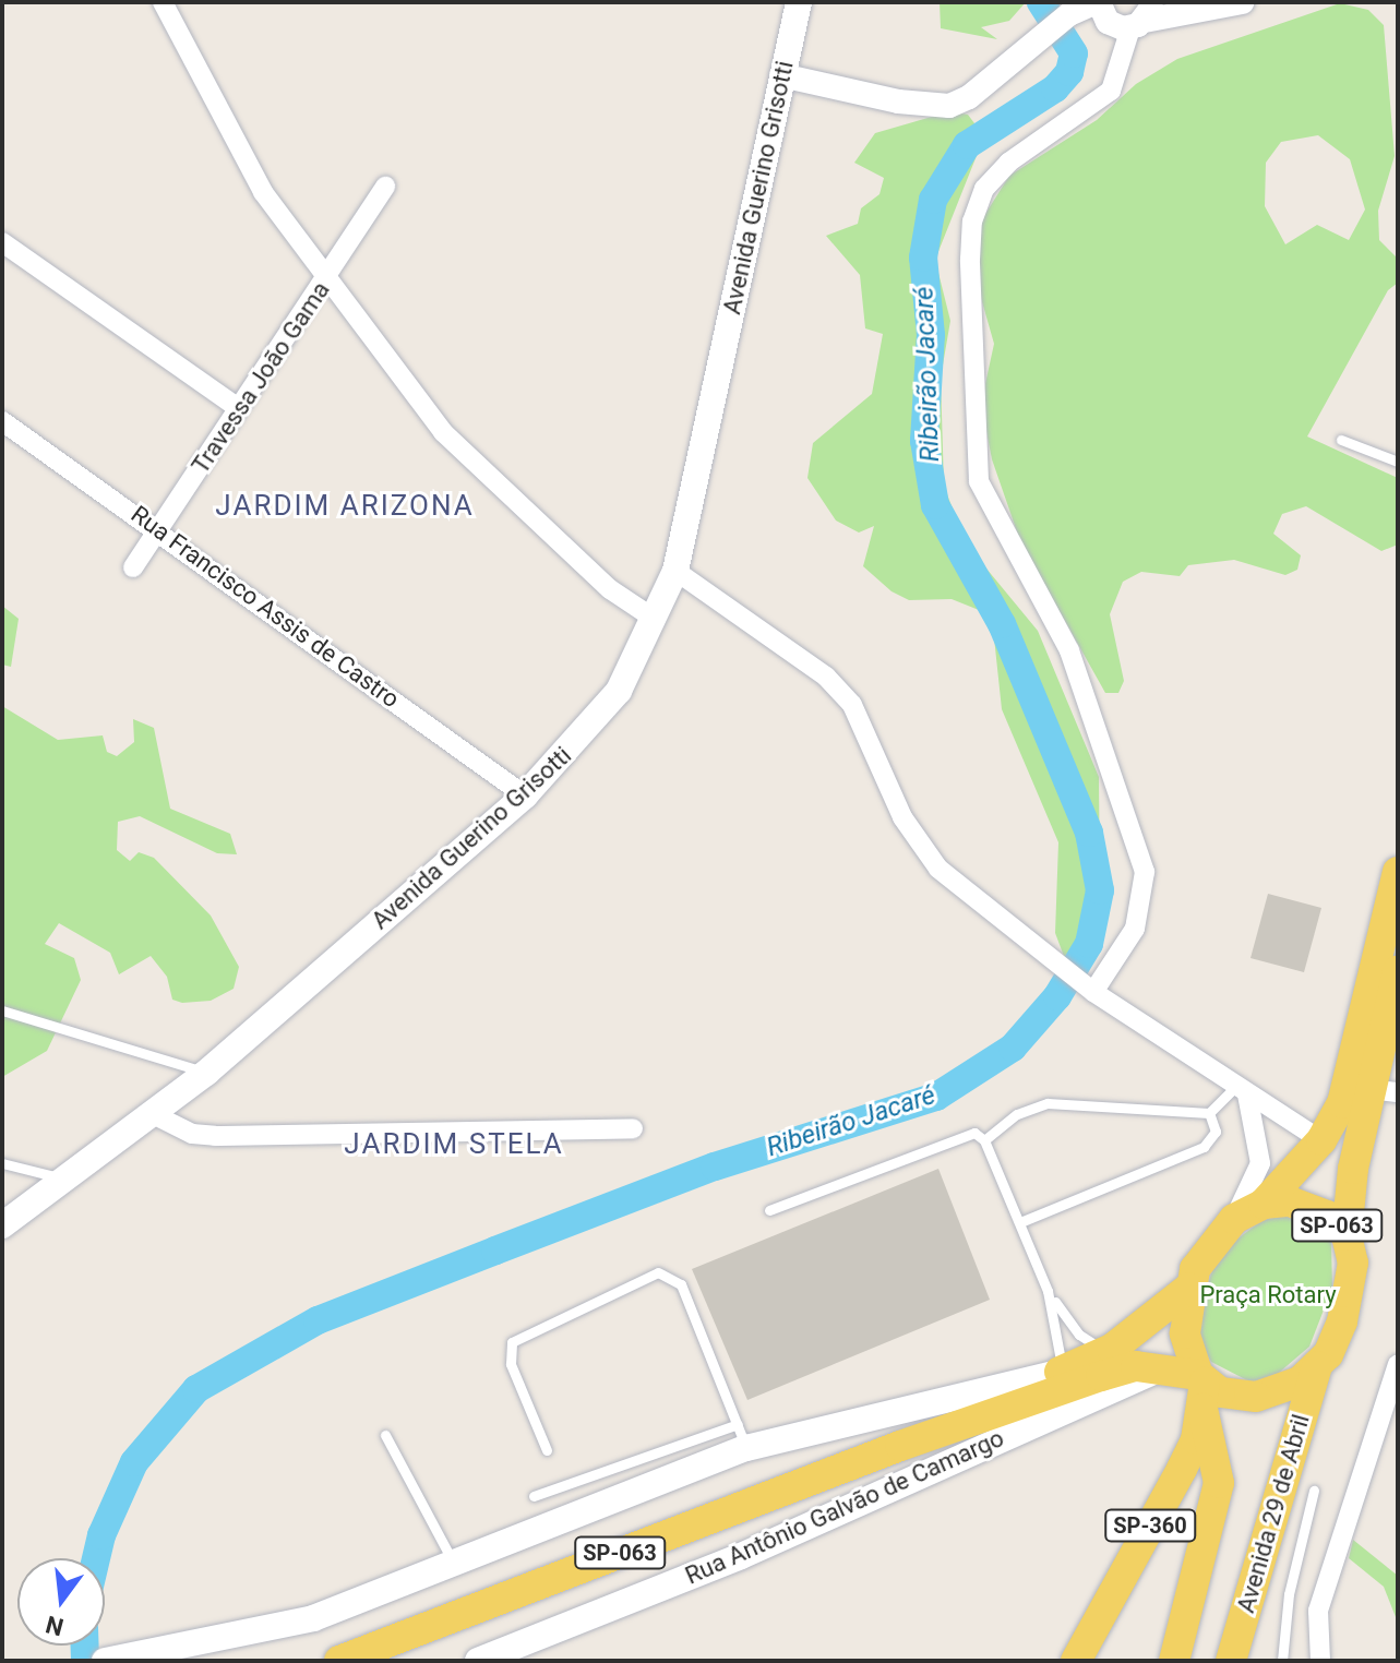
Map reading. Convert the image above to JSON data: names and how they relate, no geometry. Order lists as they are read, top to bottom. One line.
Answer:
{"streets":{"main road":["Avenida Guerino Grisotti","SP-063","Rua Antônio Galvão de Camargo","Avenida 29 de Abril","SP-360"],"street":["Travessa João Gama","Rua Francisco Assis de Castro"]},"crossings":[["Avenida Guerino Grisotti","Rua Francisco Assis de Castro"],["Travessa João Gama","Rua Francisco Assis de Castro"],["SP-063","Rua Antônio Galvão de Camargo"],["SP-063","Avenida 29 de Abril"],["SP-063","SP-360"],["Avenida 29 de Abril","SP-360"]],"districts":["JARDIM ARIZONA","JARDIM STELA"],"water":["Ribeirão Jacaré"],"parks":["Praça Rotary"],"north":"bottom"}
